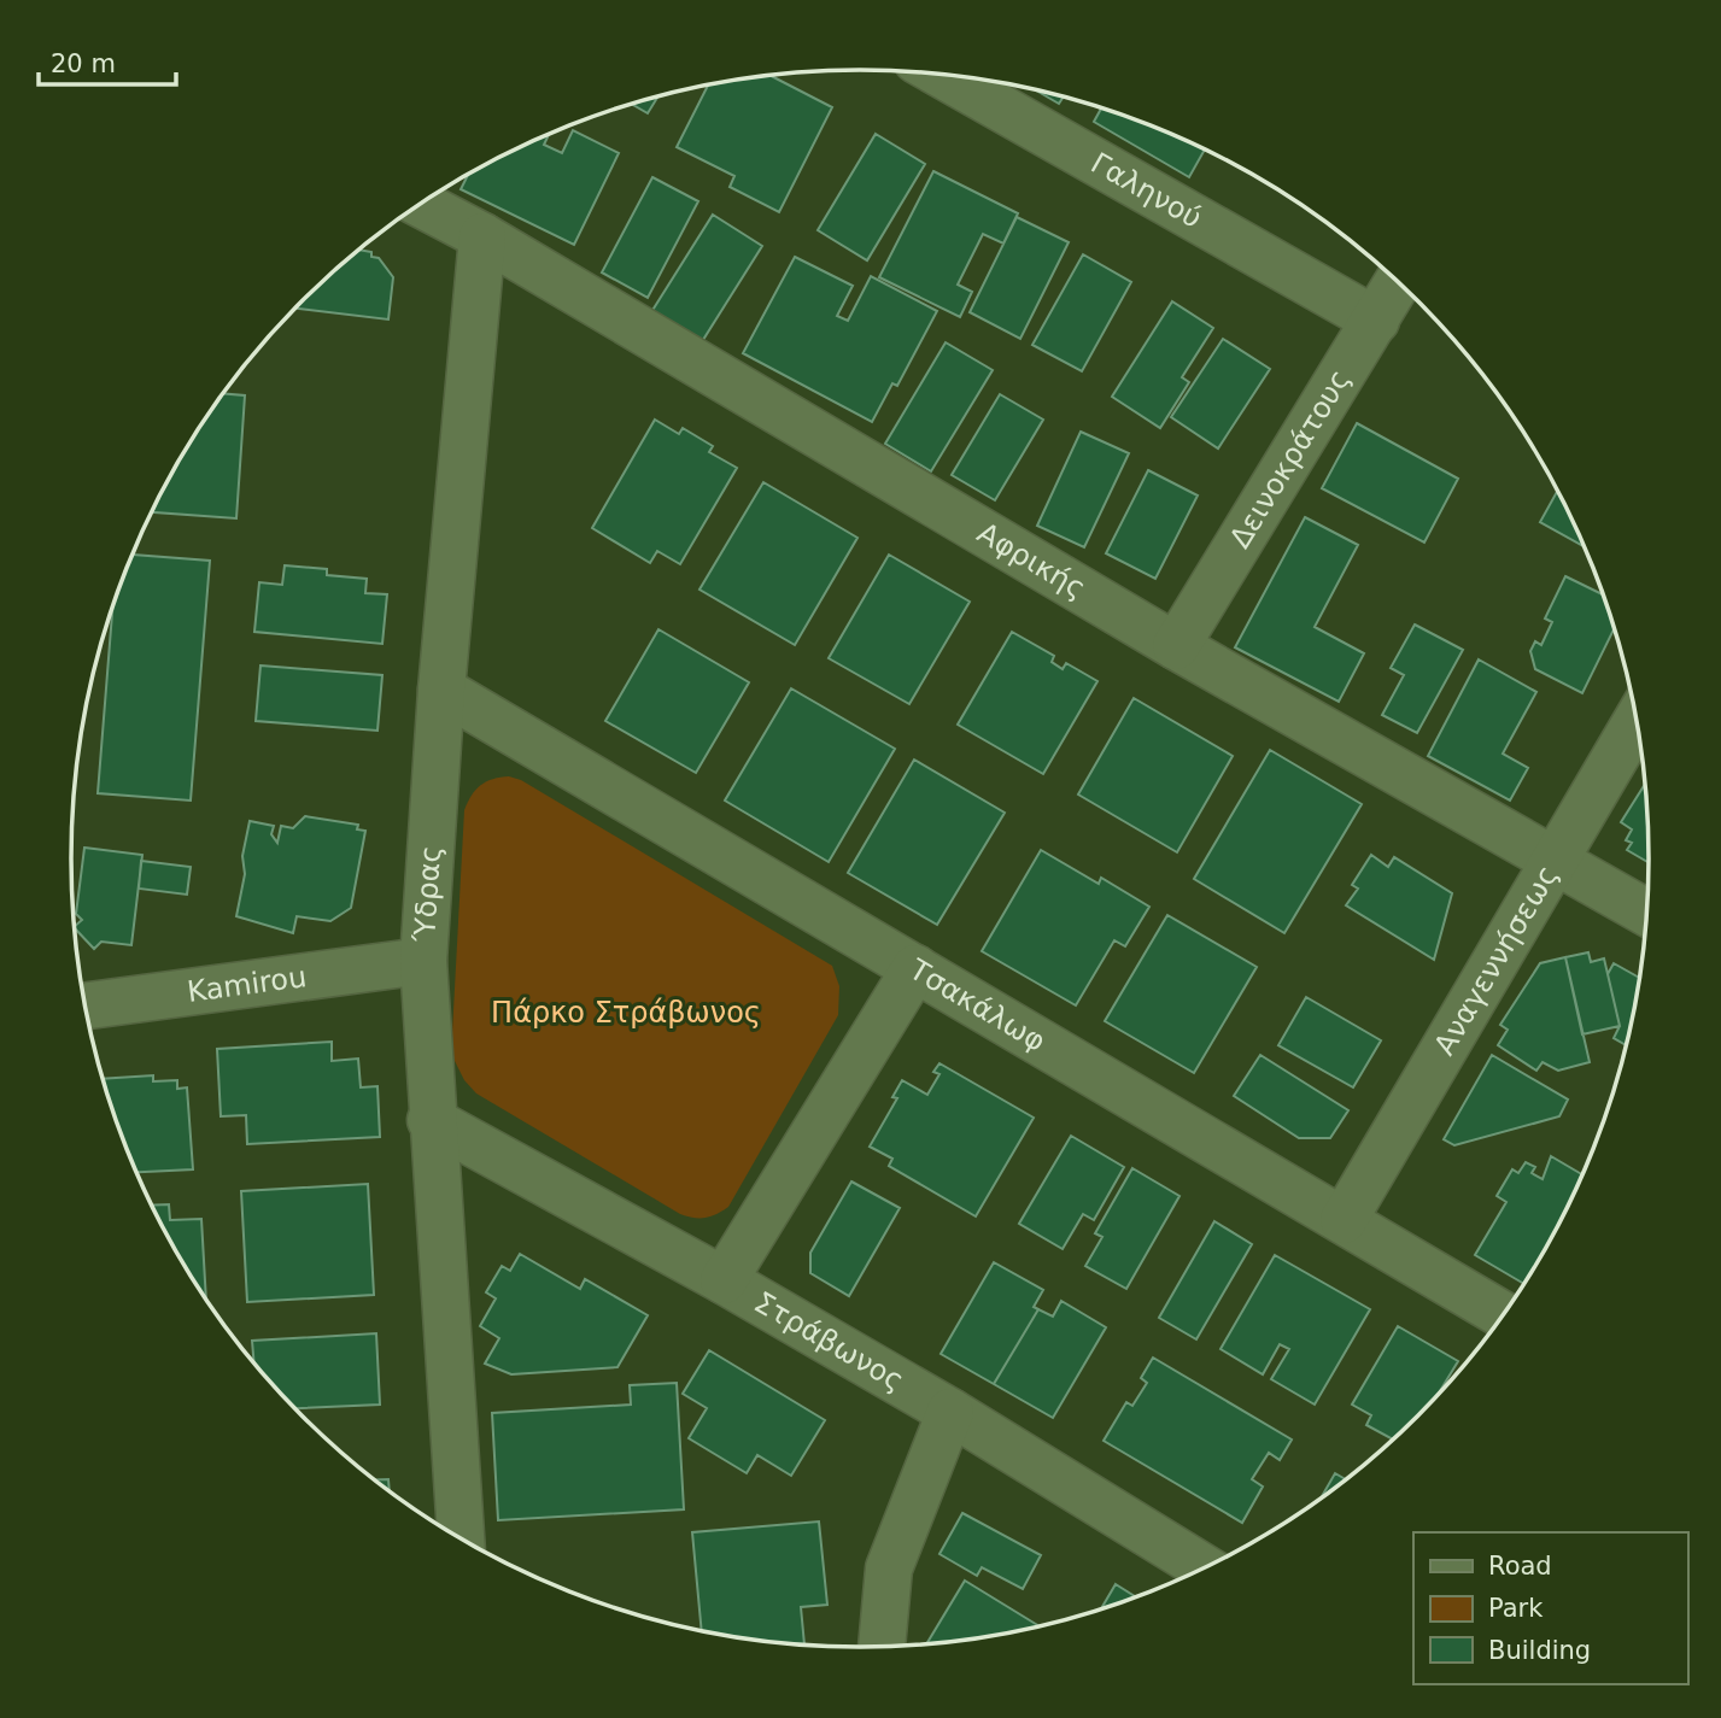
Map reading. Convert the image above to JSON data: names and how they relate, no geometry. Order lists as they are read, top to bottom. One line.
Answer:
{"streets":{"street":["Γαληνού","Δεινοκράτους","Αφρικής","Ύδρας","Αναγεννήσεως","Kamirou","Τσακάλωφ","Στράβωνος"]},"crossings":[["Γαληνού","Δεινοκράτους"],["Δεινοκράτους","Αφρικής"],["Αφρικής","Ύδρας"],["Αφρικής","Αναγεννήσεως"],["Ύδρας","Kamirou"],["Ύδρας","Τσακάλωφ"],["Ύδρας","Στράβωνος"],["Αναγεννήσεως","Τσακάλωφ"]],"parks":["Πάρκο Στράβωνος"],"legend":["Road","Park","Building"],"scale_bar":"20 m"}
